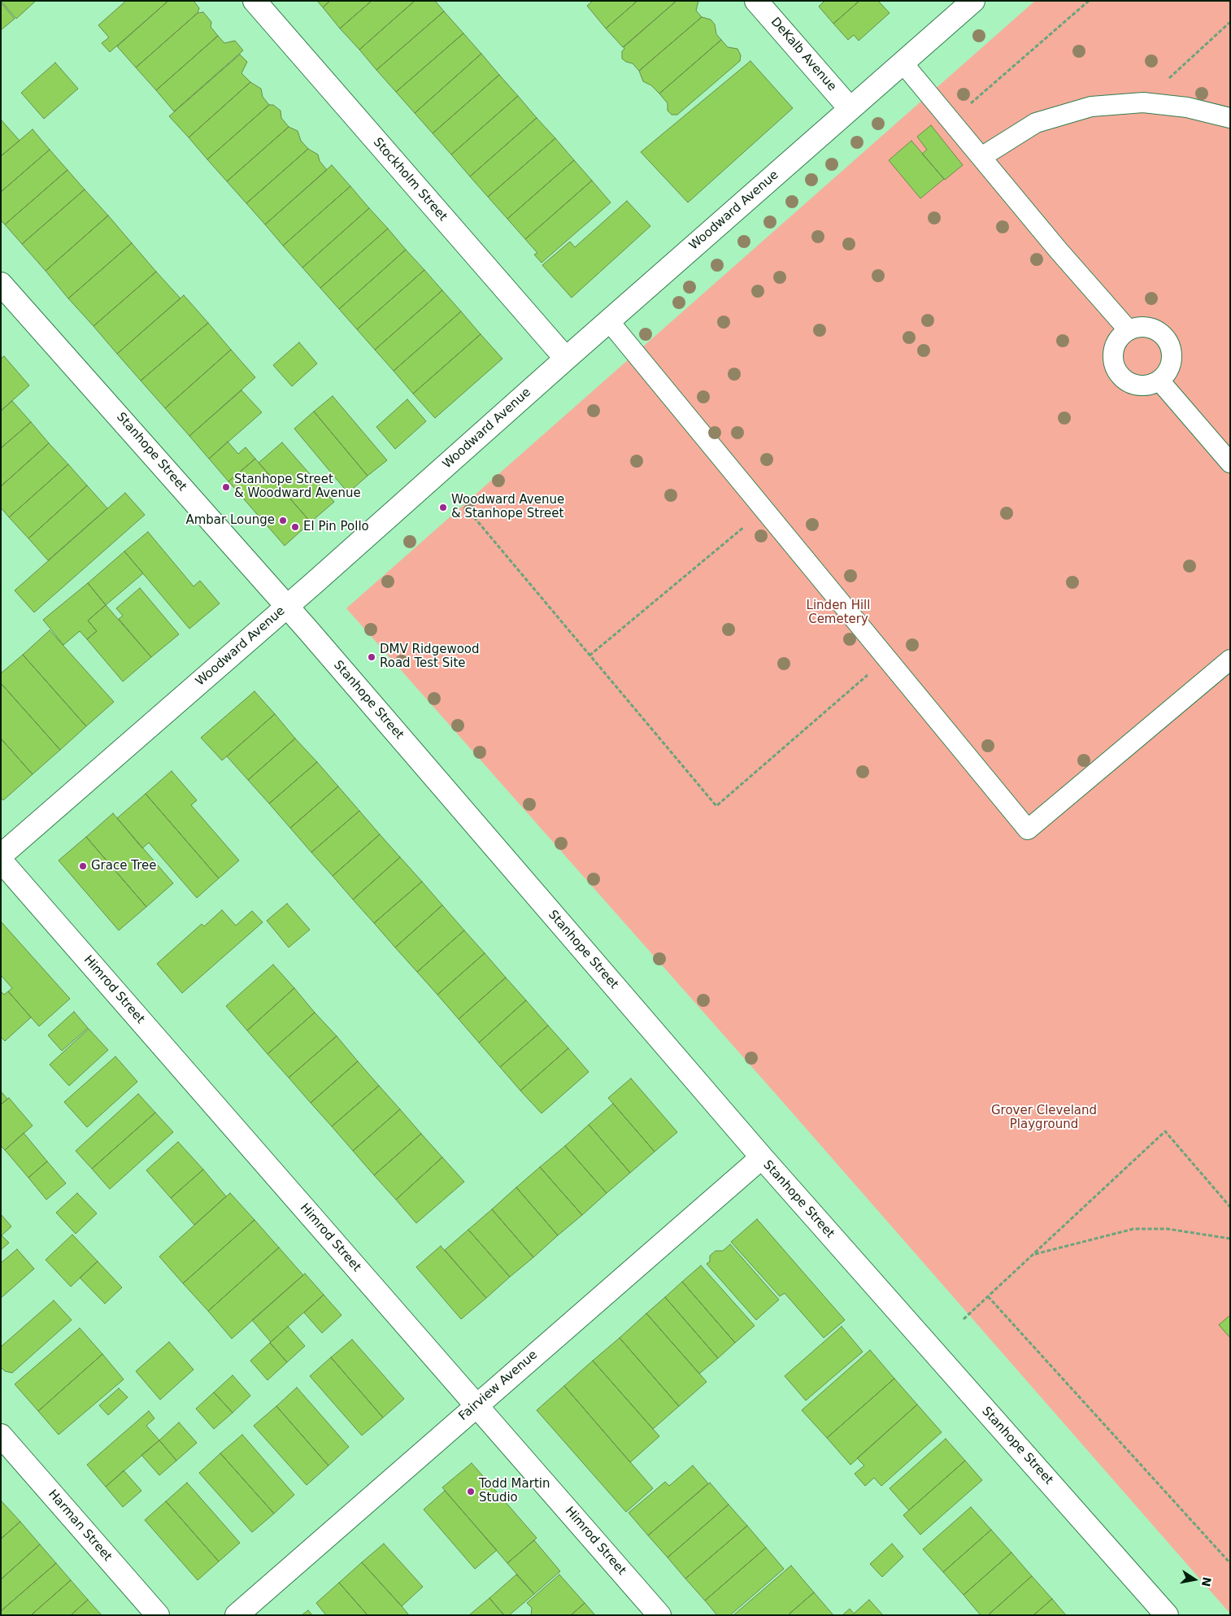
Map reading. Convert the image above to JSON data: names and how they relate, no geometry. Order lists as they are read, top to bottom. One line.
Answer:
{"streets":{"street":["DeKalb Avenue","Stockholm Street","Woodward Avenue","Stanhope Street","Himrod Street","Fairview Avenue","Harman Street"]},"crossings":[["DeKalb Avenue","Woodward Avenue"],["Stockholm Street","Woodward Avenue"],["Woodward Avenue","Stanhope Street"],["Stanhope Street","Fairview Avenue"],["Himrod Street","Fairview Avenue"]],"parks":["Linden Hill Cemetery","Grover Cleveland Playground"],"places":["Stanhope Street & Woodward Avenue","Woodward Avenue & Stanhope Street","Ambar Lounge","El Pin Pollo","DMV Ridgewood Road Test Site","Grace Tree","Todd Martin Studio"],"north":"right"}
